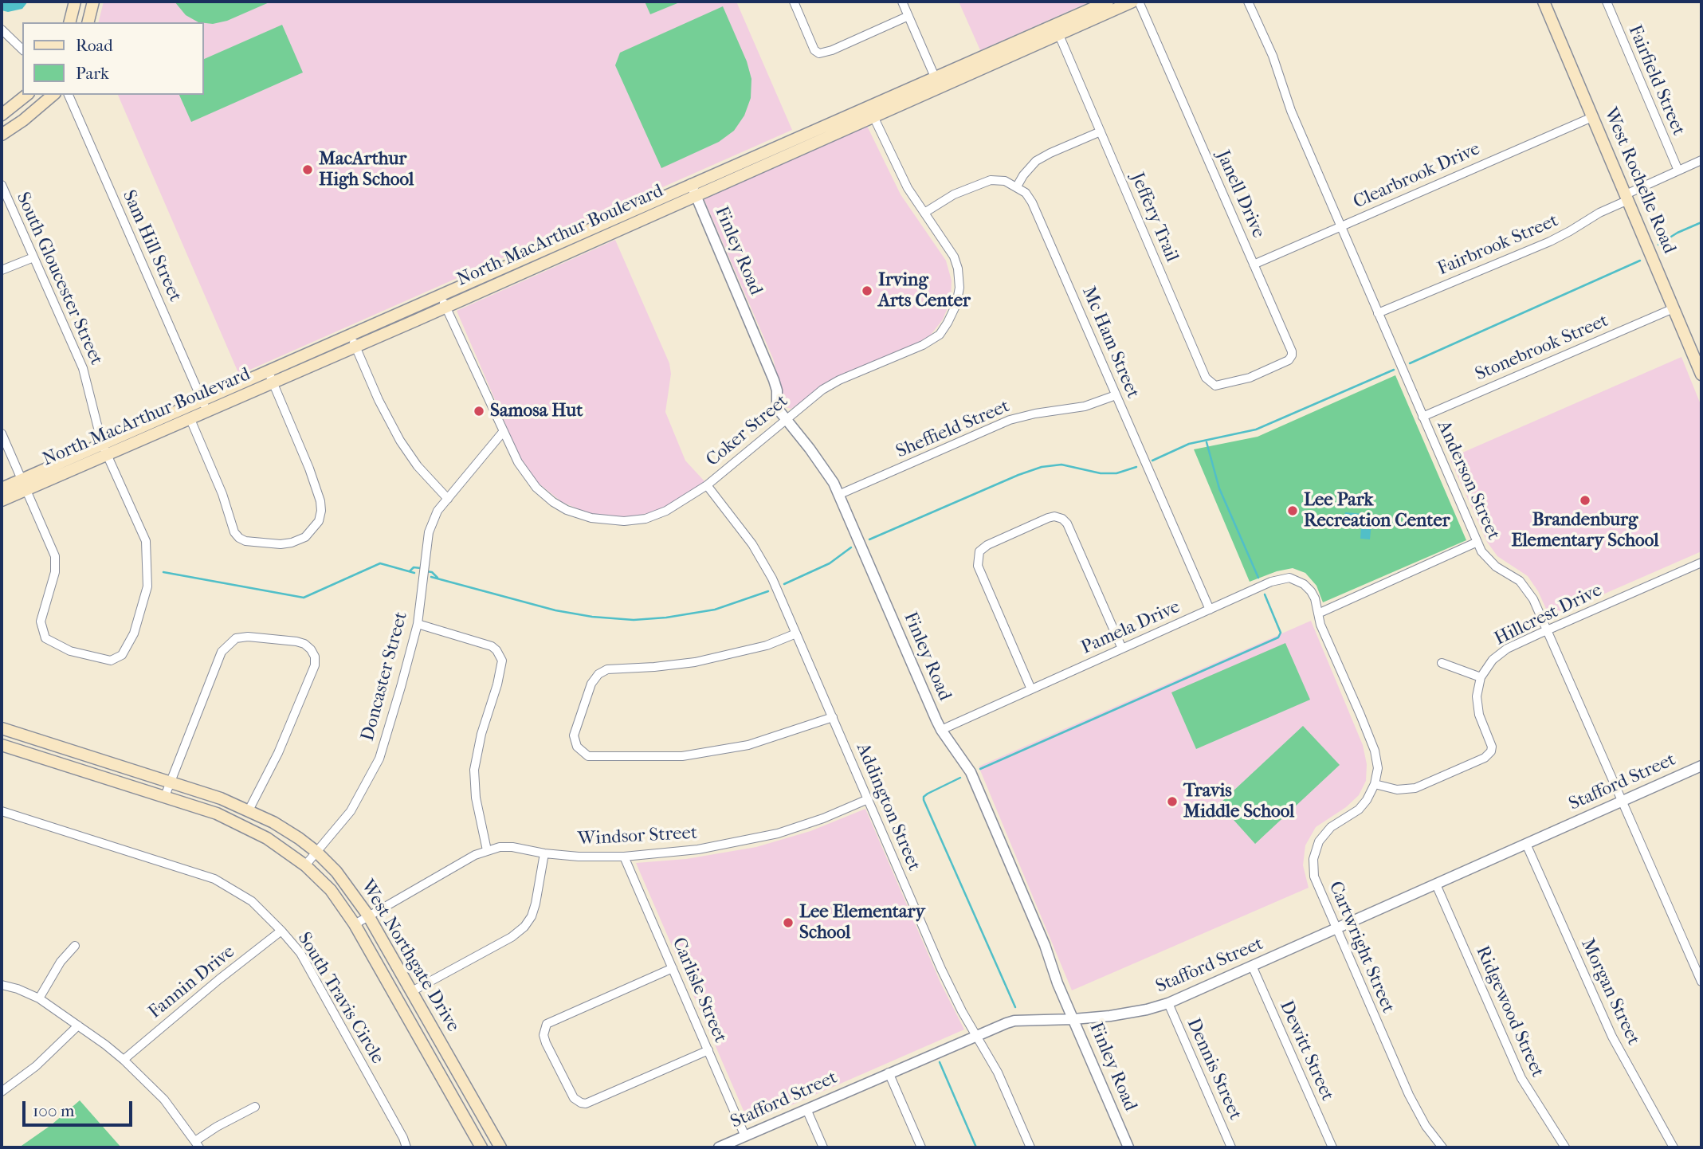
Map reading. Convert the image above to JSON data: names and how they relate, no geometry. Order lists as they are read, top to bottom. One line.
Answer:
{"streets":{"main road":["West Rochelle Road","North MacArthur Boulevard","West Northgate Drive"],"street":["Fairfield Street","Clearbrook Drive","Janell Drive","Jeffery Trail","Fairbrook Street","Sam Hill Street","Finley Road","South Gloucester Street","Mc Ham Street","Stonebrook Street","Sheffield Street","Coker Street","Anderson Street","Hillcrest Drive","Pamela Drive","Doncaster Street","Stafford Street","Addington Street","Windsor Street","Cartwright Street","Fannin Drive","Carlisle Street","Morgan Street","South Travis Circle","Ridgewood Street","Dewitt Street","Dennis Street"]},"crossings":[["Fairfield Street","Fairbrook Street"],["Clearbrook Drive","West Rochelle Road"],["Clearbrook Drive","Janell Drive"],["Clearbrook Drive","Anderson Street"],["West Rochelle Road","Fairbrook Street"],["West Rochelle Road","Stonebrook Street"],["Janell Drive","Jeffery Trail"],["Jeffery Trail","North MacArthur Boulevard"],["North MacArthur Boulevard","Sam Hill Street"],["North MacArthur Boulevard","Finley Road"],["North MacArthur Boulevard","South Gloucester Street"],["North MacArthur Boulevard","Coker Street"],["Fairbrook Street","Anderson Street"],["Finley Road","Sheffield Street"],["Finley Road","Coker Street"],["Finley Road","Pamela Drive"],["Finley Road","Stafford Street"],["Mc Ham Street","Sheffield Street"],["Mc Ham Street","Pamela Drive"],["Stonebrook Street","Anderson Street"],["Coker Street","Doncaster Street"],["Coker Street","Addington Street"],["Anderson Street","Hillcrest Drive"],["Anderson Street","Stafford Street"],["Pamela Drive","Cartwright Street"],["Doncaster Street","West Northgate Drive"],["Stafford Street","Addington Street"],["Stafford Street","Cartwright Street"],["Stafford Street","Carlisle Street"],["Stafford Street","Morgan Street"],["Stafford Street","Ridgewood Street"],["Stafford Street","Dewitt Street"],["Stafford Street","Dennis Street"],["Addington Street","Windsor Street"],["Windsor Street","West Northgate Drive"],["Windsor Street","Carlisle Street"],["Fannin Drive","South Travis Circle"]],"places":["MacArthur High School","Irving Arts Center","Samosa Hut","Brandenburg Elementary School","Lee Park Recreation Center","Travis Middle School","Lee Elementary School"],"legend":["Road","Park"],"scale_bar":"100 m"}
